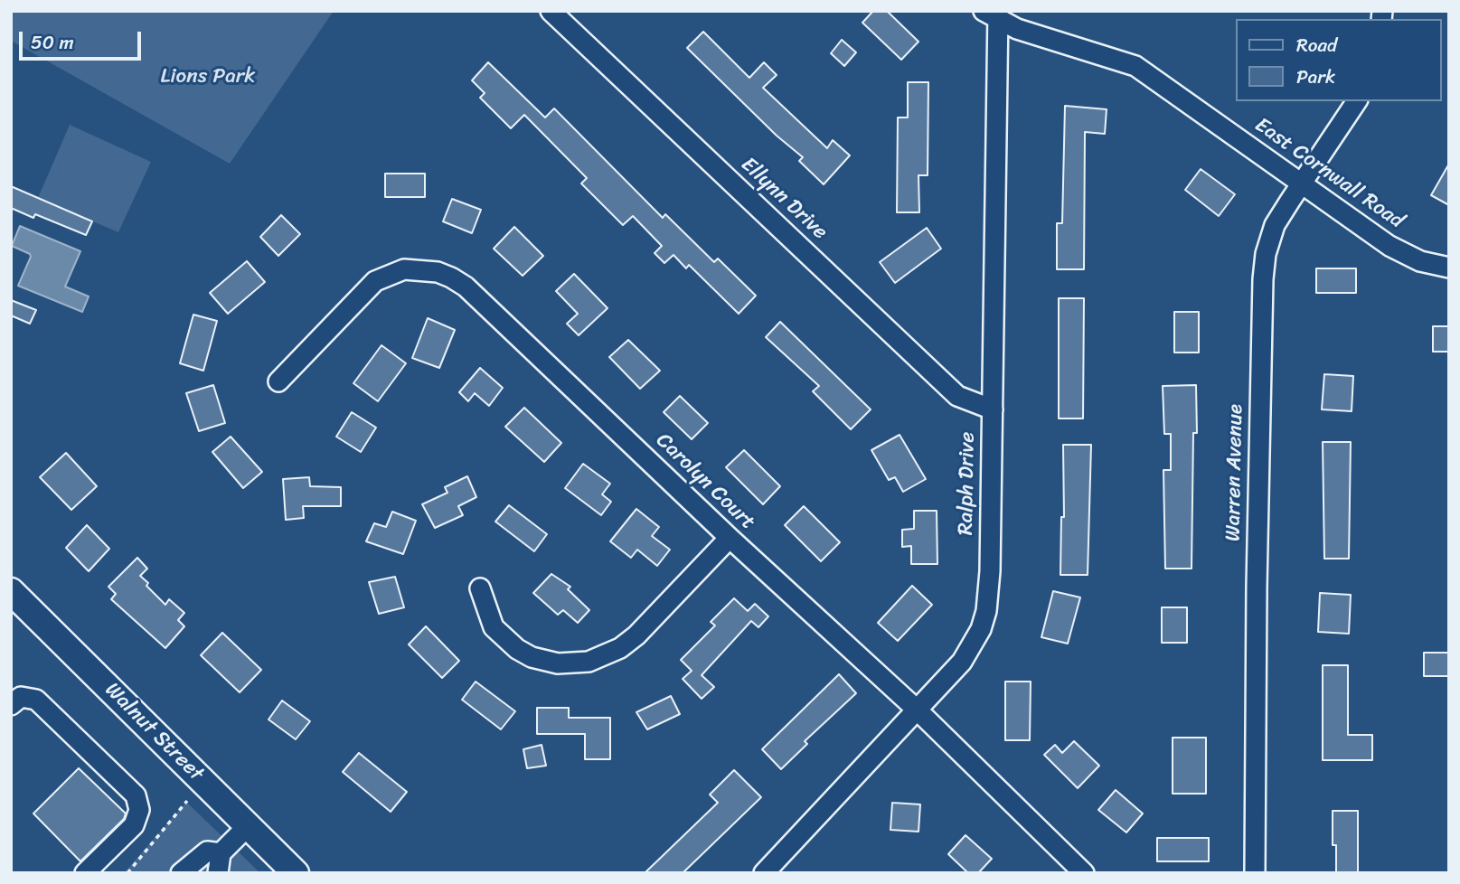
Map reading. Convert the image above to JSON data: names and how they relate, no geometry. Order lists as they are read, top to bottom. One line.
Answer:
{"streets":{"main road":["Walnut Street"],"street":["East Cornwall Road","Ellynn Drive","Warren Avenue","Carolyn Court","Ralph Drive"]},"crossings":[["East Cornwall Road","Warren Avenue"],["East Cornwall Road","Ralph Drive"],["Ellynn Drive","Ralph Drive"],["Carolyn Court","Ralph Drive"]],"parks":["Lions Park"],"legend":["Road","Park"],"scale_bar":"50 m"}
